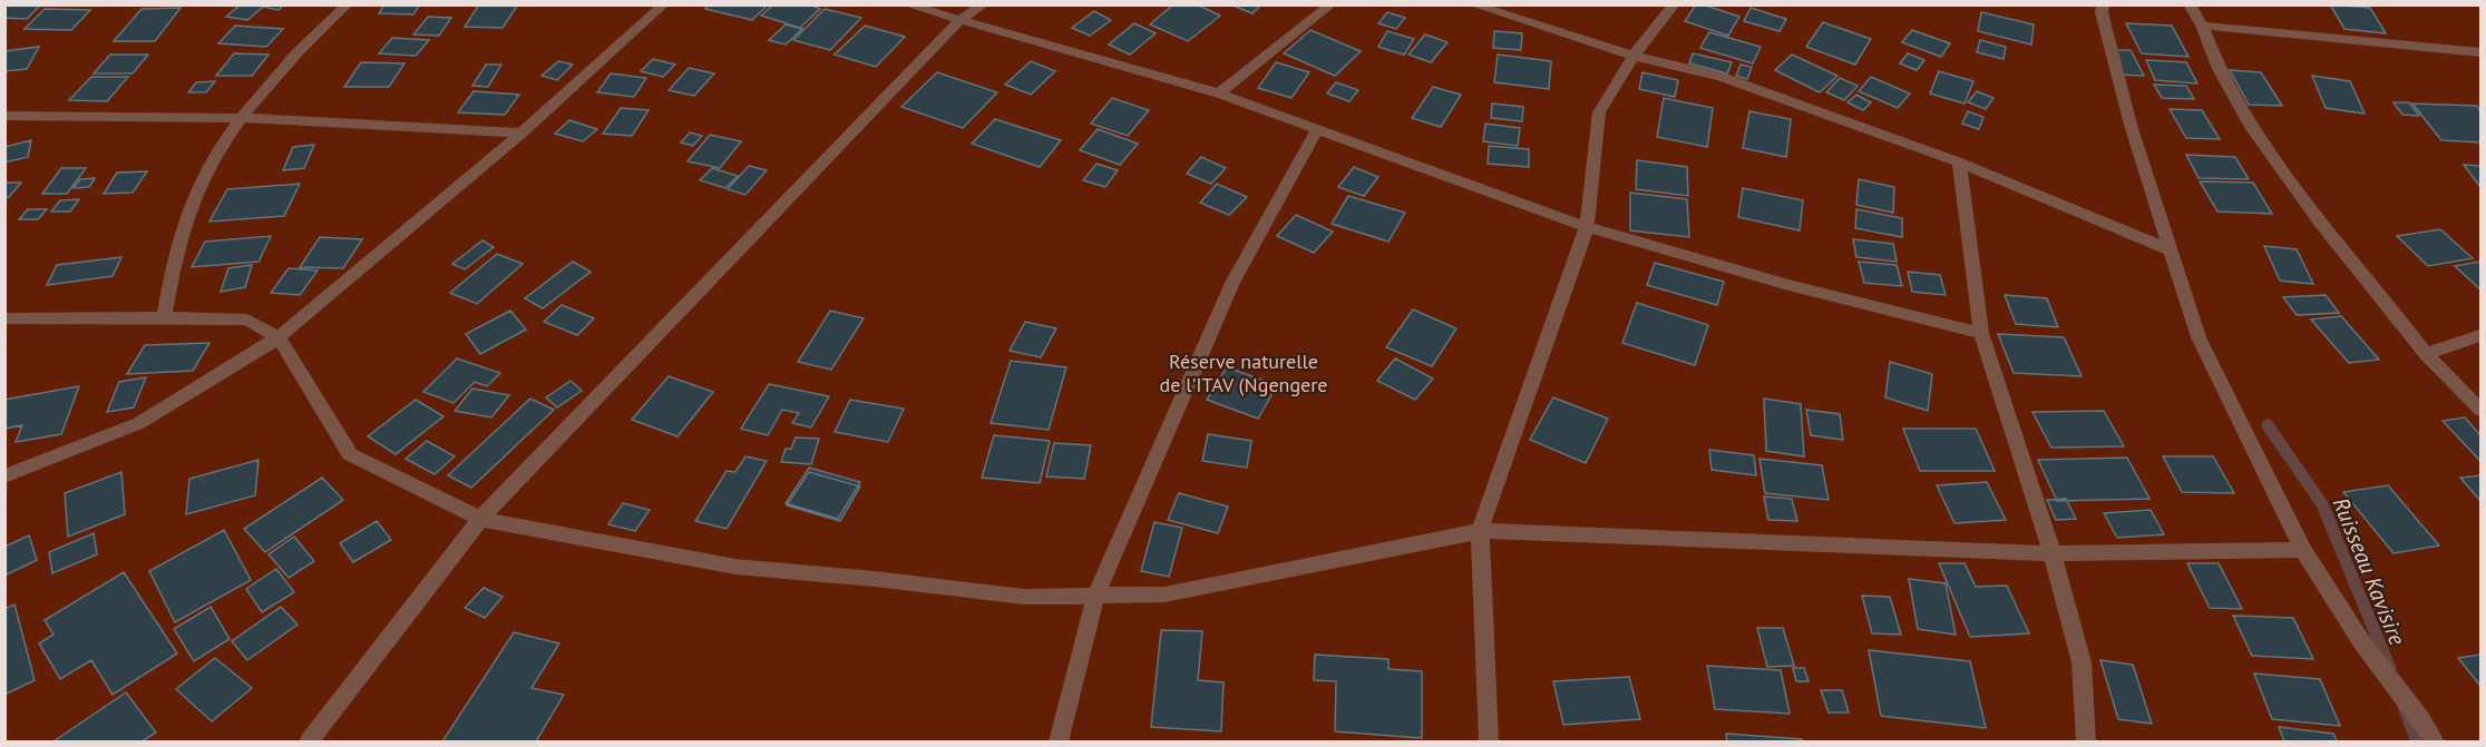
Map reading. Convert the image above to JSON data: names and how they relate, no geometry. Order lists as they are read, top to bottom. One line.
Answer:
{"water":["Ruisseau Kavisire"],"parks":["Réserve naturelle de l'ITAV (Ngengere"]}
